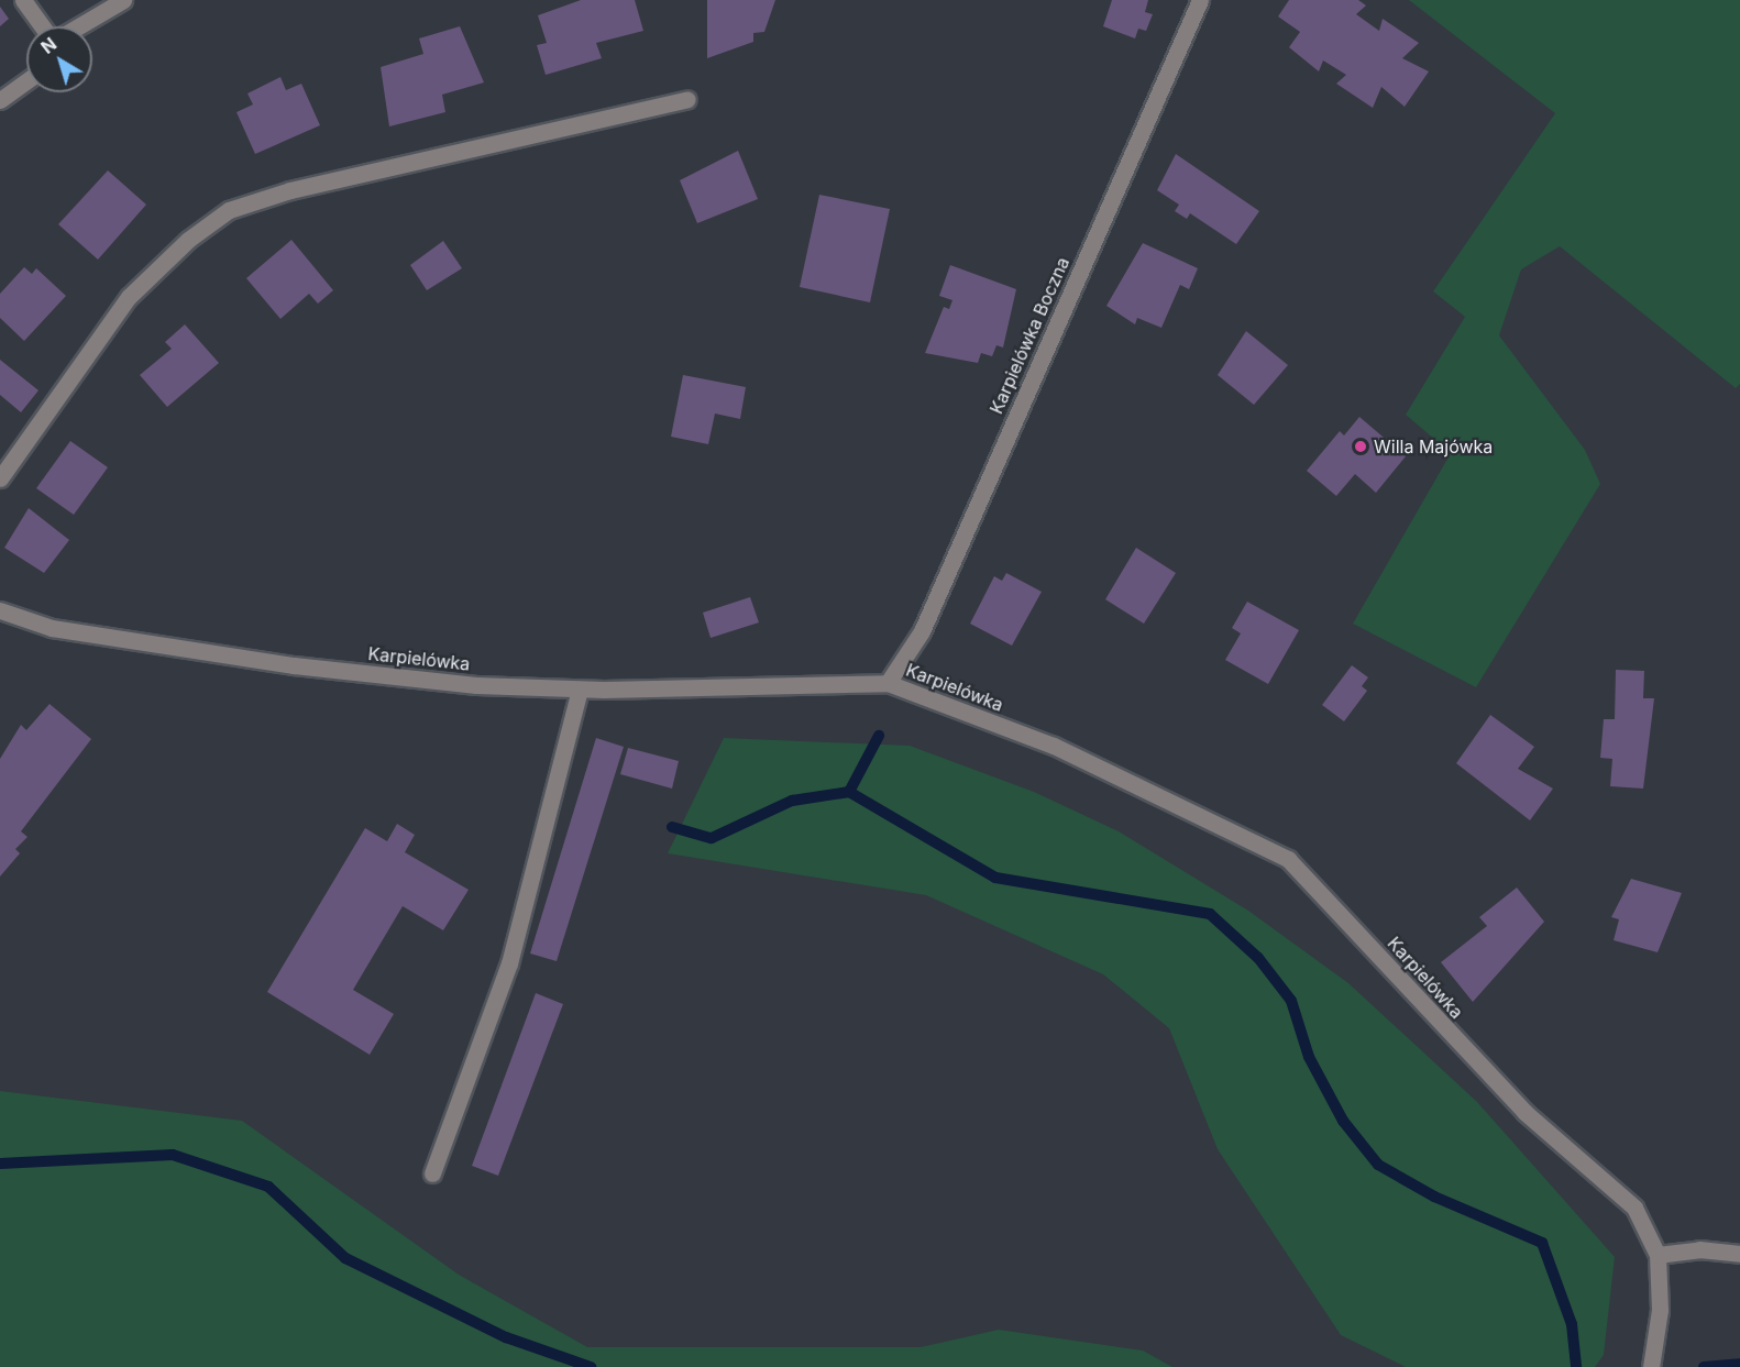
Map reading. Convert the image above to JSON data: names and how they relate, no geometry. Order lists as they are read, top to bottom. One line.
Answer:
{"streets":{"street":["Karpielówka Boczna","Karpielówka"]},"crossings":[["Karpielówka Boczna","Karpielówka"]],"places":["Willa Majówka"],"north":"top left"}
